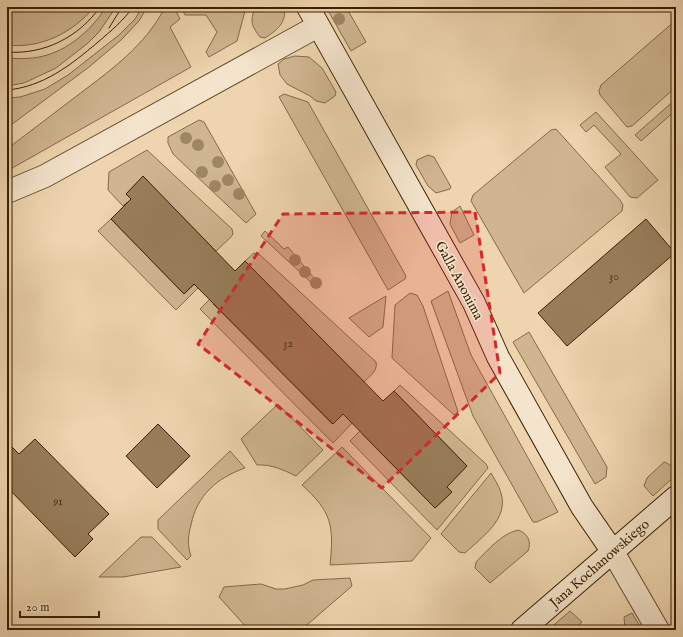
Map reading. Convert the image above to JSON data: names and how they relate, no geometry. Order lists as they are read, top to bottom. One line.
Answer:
{"streets":{"street":["Galla Anonima","Jana Kochanowskiego"]},"crossings":[["Galla Anonima","Jana Kochanowskiego"]],"house_numbers":["30","32","91"],"scale_bar":"20 m"}
